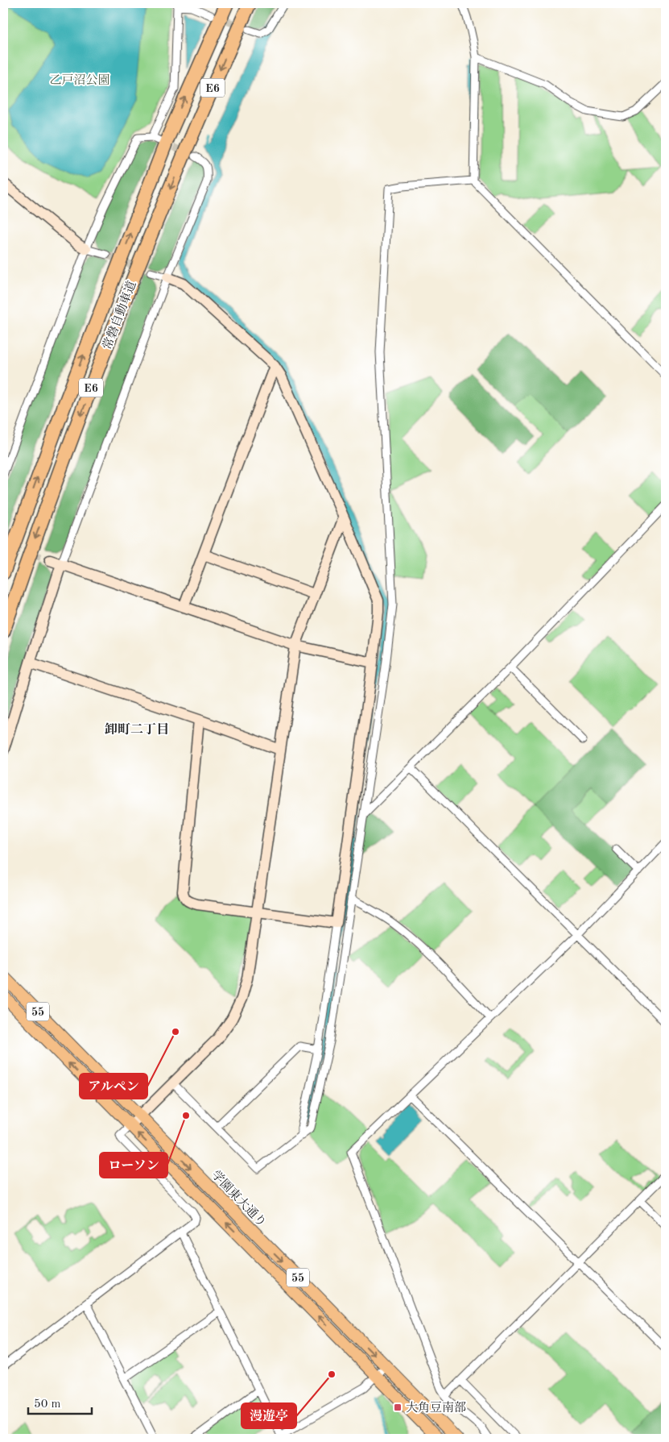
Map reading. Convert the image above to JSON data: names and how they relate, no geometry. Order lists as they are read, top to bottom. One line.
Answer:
{"streets":{"highway":["E6","常磐自動車道"],"main road":["55","学園東大通り"]},"districts":["卸町二丁目"],"parks":["乙戸沼公園"],"places":{"other":["アルペン","ローソン","漫遊亭"],"transit":["大角豆南部"]},"scale_bar":"50 m"}
